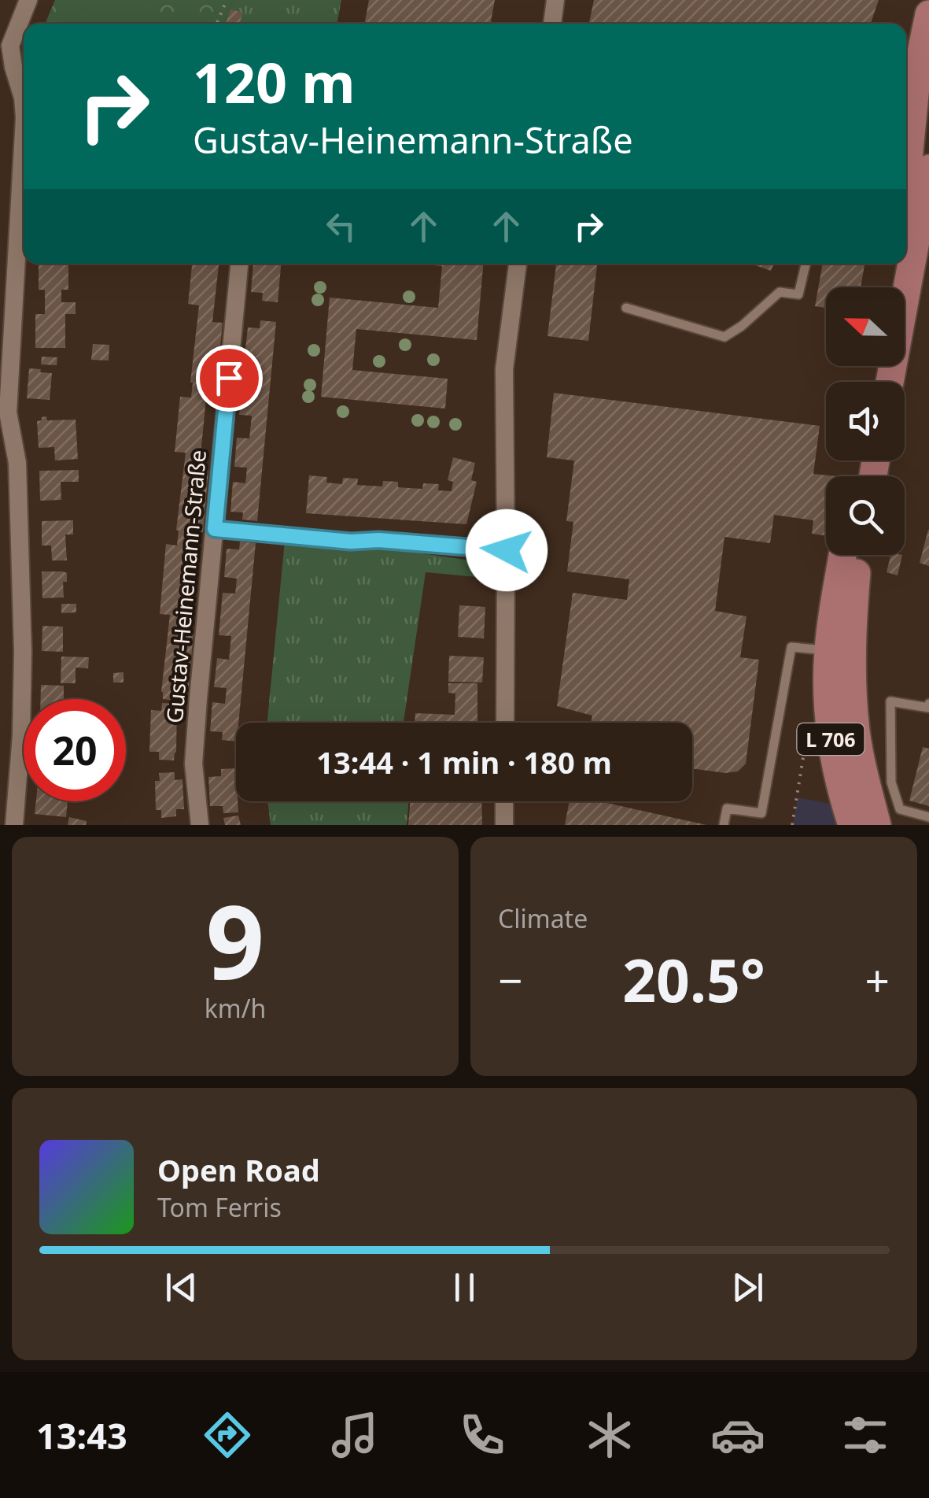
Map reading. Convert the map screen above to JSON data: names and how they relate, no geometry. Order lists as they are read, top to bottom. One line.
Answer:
{"streets":{"main road":["L 706"],"street":["Gustav-Heinemann-Straße"]},"north":"left","page":{"turn":["120 m","Gustav-Heinemann-Straße"],"limit":"20","trip":"13:44 · 1 min · 180 m","tile":[["9","km/h"],"Climate"],"heat":["−","20.5°","+"],"song":["Open Road","Tom Ferris"],"tabs":"13:43"}}
